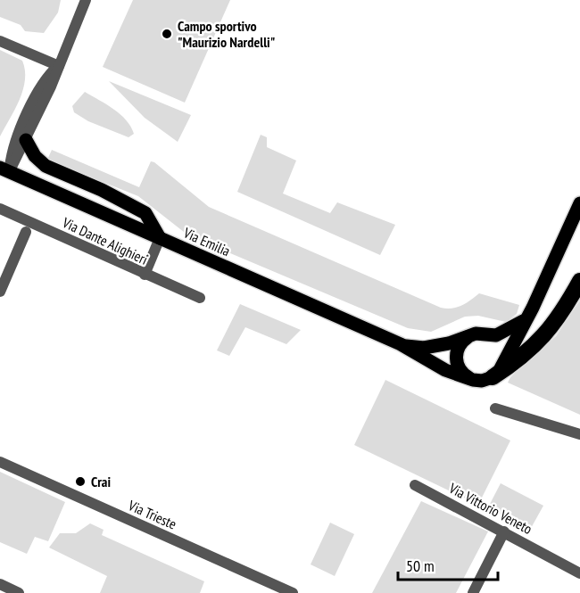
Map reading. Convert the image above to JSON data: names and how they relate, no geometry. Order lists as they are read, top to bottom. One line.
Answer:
{"streets":{"main road":["Via Emilia"],"street":["Via Dante Alighieri","Via Vittorio Veneto","Via Trieste"]},"places":["Campo sportivo \"Maurizio Nardelli\"","Crai"],"scale_bar":"50 m"}
